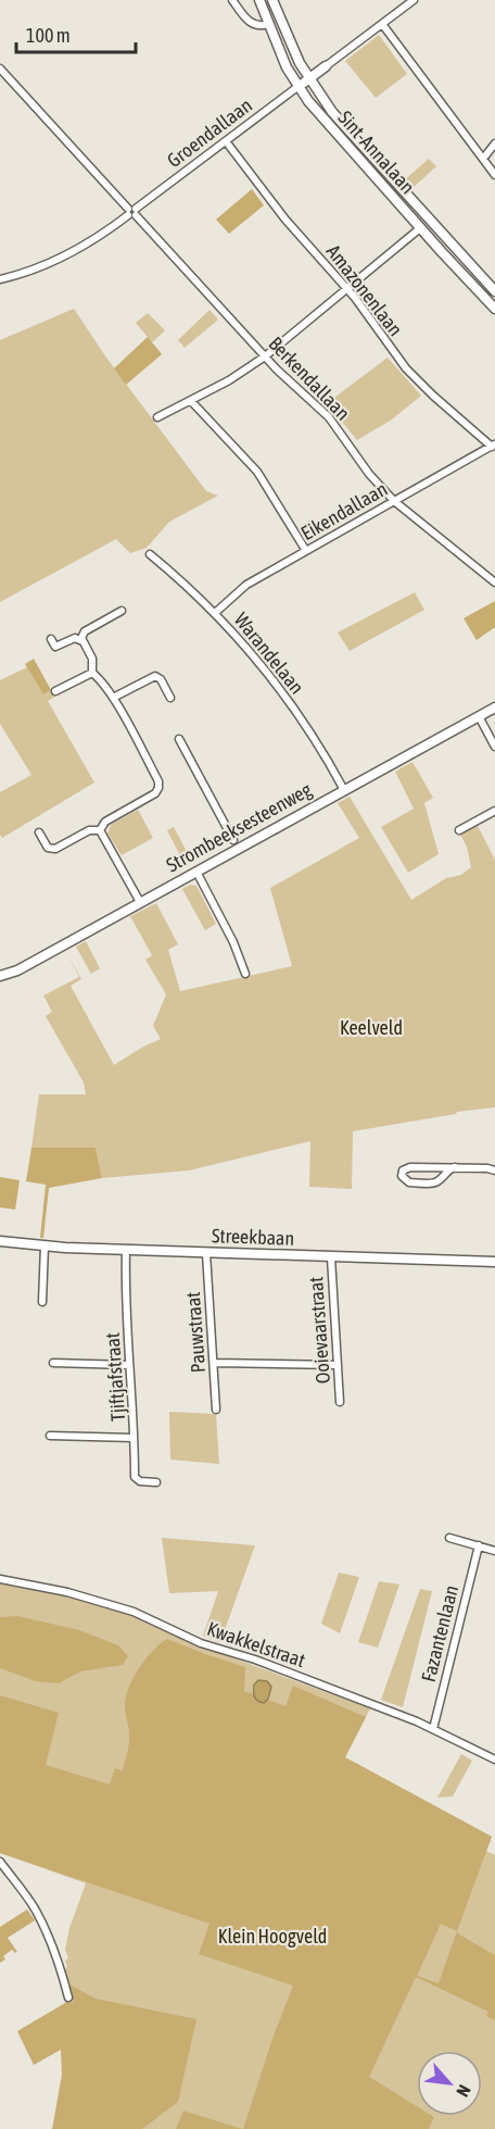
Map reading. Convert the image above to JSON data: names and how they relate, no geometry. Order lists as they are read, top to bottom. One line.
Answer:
{"streets":{"street":["Groendallaan","Sint-Annalaan","Amazonenlaan","Berkendallaan","Eikendallaan","Warandelaan","Strombeeksesteenweg","Streekbaan","Ooievaarstraat","Pauwstraat","Tjiftjafstraat","Fazantenlaan","Kwakkelstraat"]},"crossings":[["Groendallaan","Sint-Annalaan"],["Groendallaan","Amazonenlaan"],["Groendallaan","Berkendallaan"],["Amazonenlaan","Eikendallaan"],["Berkendallaan","Eikendallaan"],["Eikendallaan","Warandelaan"],["Warandelaan","Strombeeksesteenweg"],["Streekbaan","Ooievaarstraat"],["Streekbaan","Pauwstraat"],["Streekbaan","Tjiftjafstraat"],["Fazantenlaan","Kwakkelstraat"]],"parks":["Keelveld","Klein Hoogveld"],"scale_bar":"100 m","north":"bottom right"}
